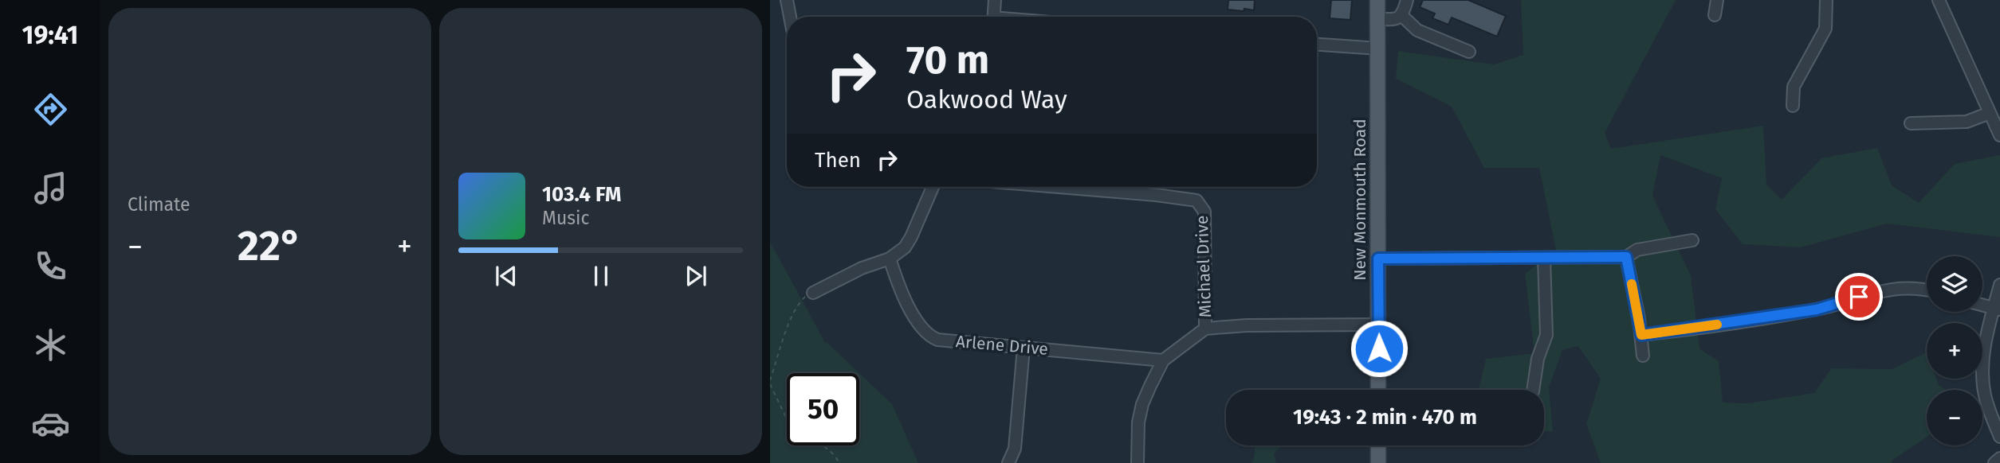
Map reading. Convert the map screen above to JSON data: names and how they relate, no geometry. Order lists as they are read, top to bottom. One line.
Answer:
{"streets":{"main road":["New Monmouth Road"],"street":["Michael Drive","Arlene Drive"]},"page":{"tabs":"19:41","tile":"Climate","turn":["70 m","Oakwood Way"],"then":"Then","song":["103.4 FM","Music"],"heat":["−","22°","+"],"map_buttons":["+","−"],"limit":"50","trip":"19:43 · 2 min · 470 m"}}
